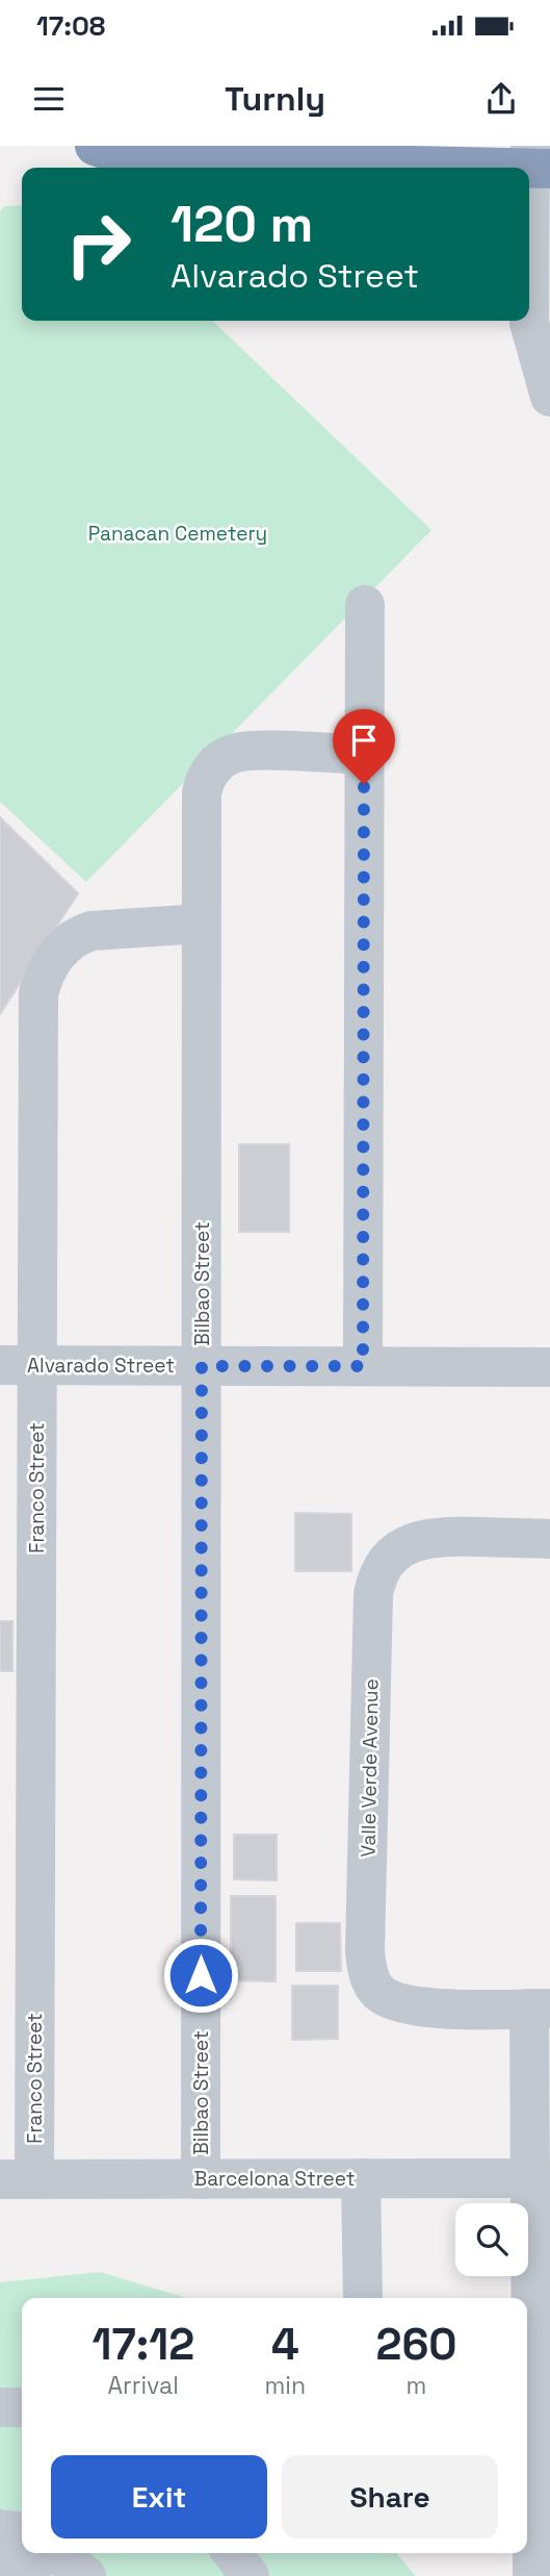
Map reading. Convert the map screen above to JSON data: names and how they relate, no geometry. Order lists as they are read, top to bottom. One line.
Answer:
{"streets":{"street":["Bilbao Street","Alvarado Street","Franco Street","Valle Verde Avenue","Barcelona Street"]},"crossings":[["Bilbao Street","Alvarado Street"],["Bilbao Street","Franco Street"],["Bilbao Street","Barcelona Street"],["Alvarado Street","Franco Street"],["Franco Street","Barcelona Street"],["Valle Verde Avenue","Barcelona Street"]],"parks":["Panacan Cemetery"],"page":{"status":"17:08","header":"Turnly","turn":["120 m","Alvarado Street"],"eta":["17:12","Arrival","4","min","260","m"],"buttons":["Exit","Share"]}}
